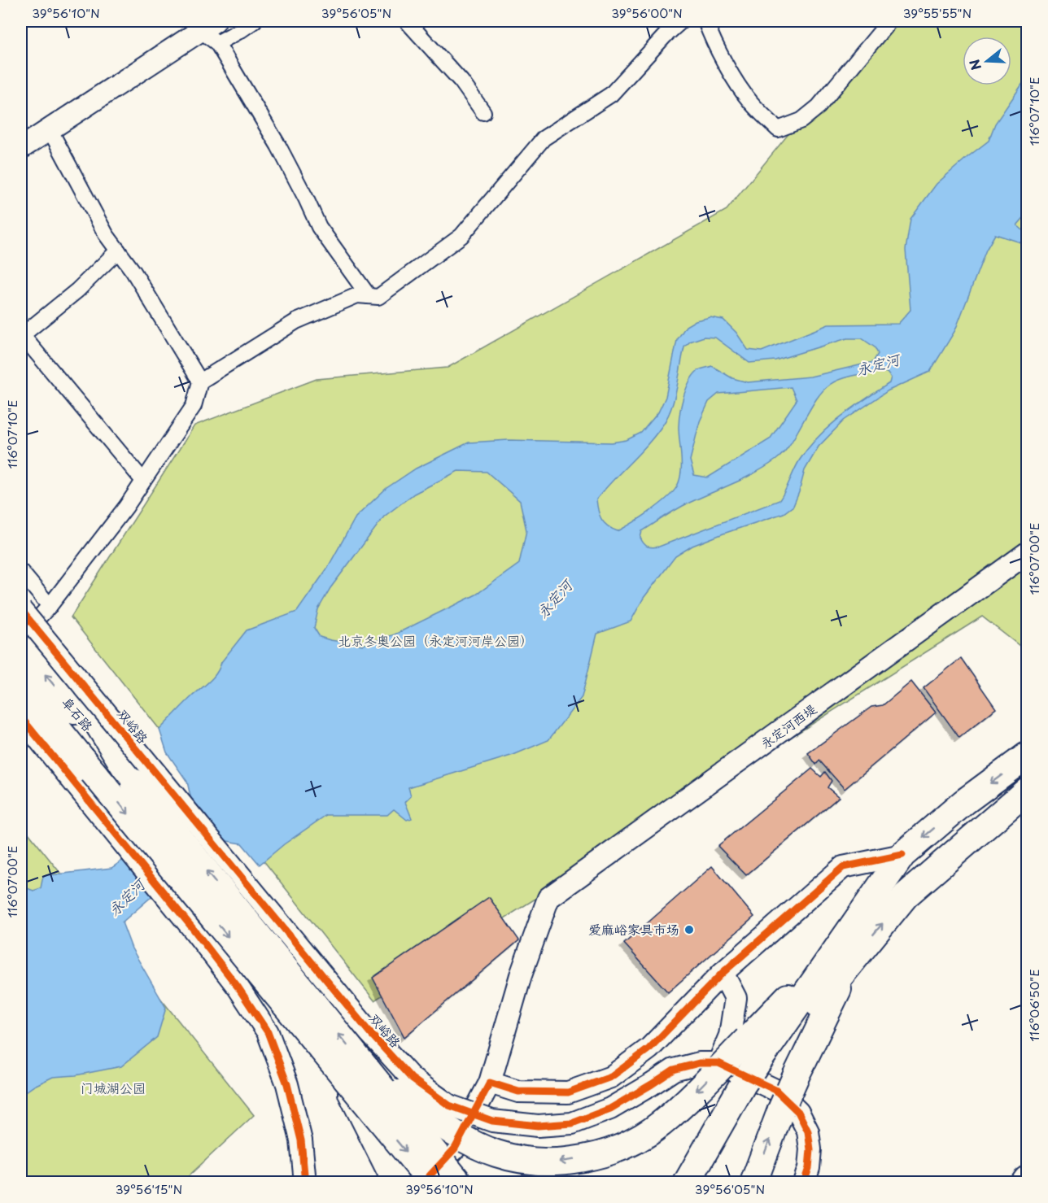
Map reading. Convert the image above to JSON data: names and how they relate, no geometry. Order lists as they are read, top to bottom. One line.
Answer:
{"streets":{"highway":["阜石路"],"street":["双峪路","永定河西堤"]},"water":["永定河"],"parks":["北京冬奥公园（永定河河岸公园）","门城湖公园"],"places":["爱麻峪家具市场"],"north":"left","coordinates":["39°56'10\"N","39°56'05\"N","39°56'00\"N","39°55'55\"N","116°07'10\"E","116°07'00\"E","116°06'50\"E","39°56'15\"N"]}
